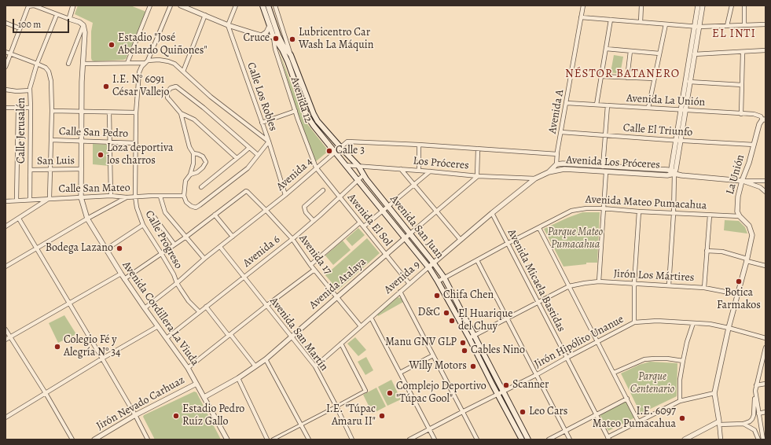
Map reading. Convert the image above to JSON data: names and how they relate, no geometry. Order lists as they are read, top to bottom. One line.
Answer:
{"streets":{"main road":["Avenida San Juan"],"street":["Calle Los Robles","Avenida 12","Avenida La Unión","Avenida A","Calle Jerusalén","Calle El Triunfo","Calle San Pedro","San Luis","Avenida Los Próceres","Los Próceres","Avenida 4","La Unión","Calle San Mateo","Avenida Mateo Pumacahua","Avenida El Sol","Calle Progreso","Avenida 6","Avenida 17","Jirón Los Mártires","Avenida 9","Avenida Micaela Bastidas","Avenida Atalaya","Avenida Cordillera La Viuda","Avenida San Martín","Jirón Hipólito Unanue","Jirón Nevado Carhuaz"]},"crossings":[["Calle Los Robles","Avenida 4"],["Avenida 12","Avenida 4"],["Avenida 12","Avenida El Sol"],["Avenida 12","Avenida San Juan"],["Avenida La Unión","Avenida A"],["Avenida La Unión","La Unión"],["Avenida A","Calle El Triunfo"],["Avenida A","Avenida Los Próceres"],["Avenida A","Avenida 4"],["Calle Jerusalén","San Luis"],["Calle Jerusalén","Calle San Mateo"],["Calle El Triunfo","La Unión"],["Calle San Pedro","Calle Progreso"],["Calle San Pedro","Avenida Cordillera La Viuda"],["San Luis","Avenida Cordillera La Viuda"],["Avenida Los Próceres","La Unión"],["Avenida Los Próceres","Avenida 9"],["Los Próceres","Avenida San Juan"],["Los Próceres","Avenida 9"],["Los Próceres","Avenida Atalaya"],["Avenida 4","Avenida El Sol"],["Avenida 4","Avenida San Juan"],["Avenida 4","Calle Progreso"],["Avenida 4","Avenida 17"],["Avenida 4","Avenida Cordillera La Viuda"],["Avenida 4","Avenida San Martín"],["La Unión","Avenida Mateo Pumacahua"],["Calle San Mateo","Calle Progreso"],["Calle San Mateo","Avenida Cordillera La Viuda"],["Avenida Mateo Pumacahua","Avenida San Juan"],["Avenida Mateo Pumacahua","Avenida Micaela Bastidas"],["Avenida El Sol","Avenida 6"],["Avenida El Sol","Avenida 9"],["Avenida El Sol","Avenida Atalaya"],["Avenida San Juan","Avenida 6"],["Avenida San Juan","Jirón Los Mártires"],["Avenida San Juan","Avenida 9"],["Avenida San Juan","Avenida Atalaya"],["Avenida San Juan","Jirón Hipólito Unanue"],["Calle Progreso","Avenida 6"],["Avenida 6","Avenida 17"],["Avenida 6","Avenida Cordillera La Viuda"],["Avenida 6","Avenida San Martín"],["Avenida 17","Avenida 9"],["Avenida 17","Avenida Atalaya"],["Jirón Los Mártires","Avenida Micaela Bastidas"],["Avenida 9","Avenida Micaela Bastidas"],["Avenida 9","Avenida San Martín"],["Avenida Micaela Bastidas","Jirón Hipólito Unanue"],["Avenida Atalaya","Avenida Cordillera La Viuda"],["Avenida Atalaya","Avenida San Martín"],["Avenida Cordillera La Viuda","Jirón Nevado Carhuaz"]],"districts":["EL INTI","NÉSTOR BATANERO"],"parks":["Parque Mateo Pumacahua","Parque Centenario"],"places":["Cruce","Lubricentro Car Wash La Máquin","Estadio \"José Abelardo Quiñones\"","I.E. N° 6091 César Vallejo","Calle 3","Loza deportiva los charros","Bodega Lazano","Botica Farmakos","Chifa Chen","D&C","El Huarique del Chuy","Manu GNV GLP","Colegio Fé y Alegría N° 34","Cables Nino","Willy Motors","Scanner","Complejo Deportivo \"Túpac Gool\"","Leo Cars","Estadio Pedro Ruíz Gallo","I.E. \"Túpac Amaru II\"","I.E. 6097 Mateo Pumacahua"],"scale_bar":"100 m"}
